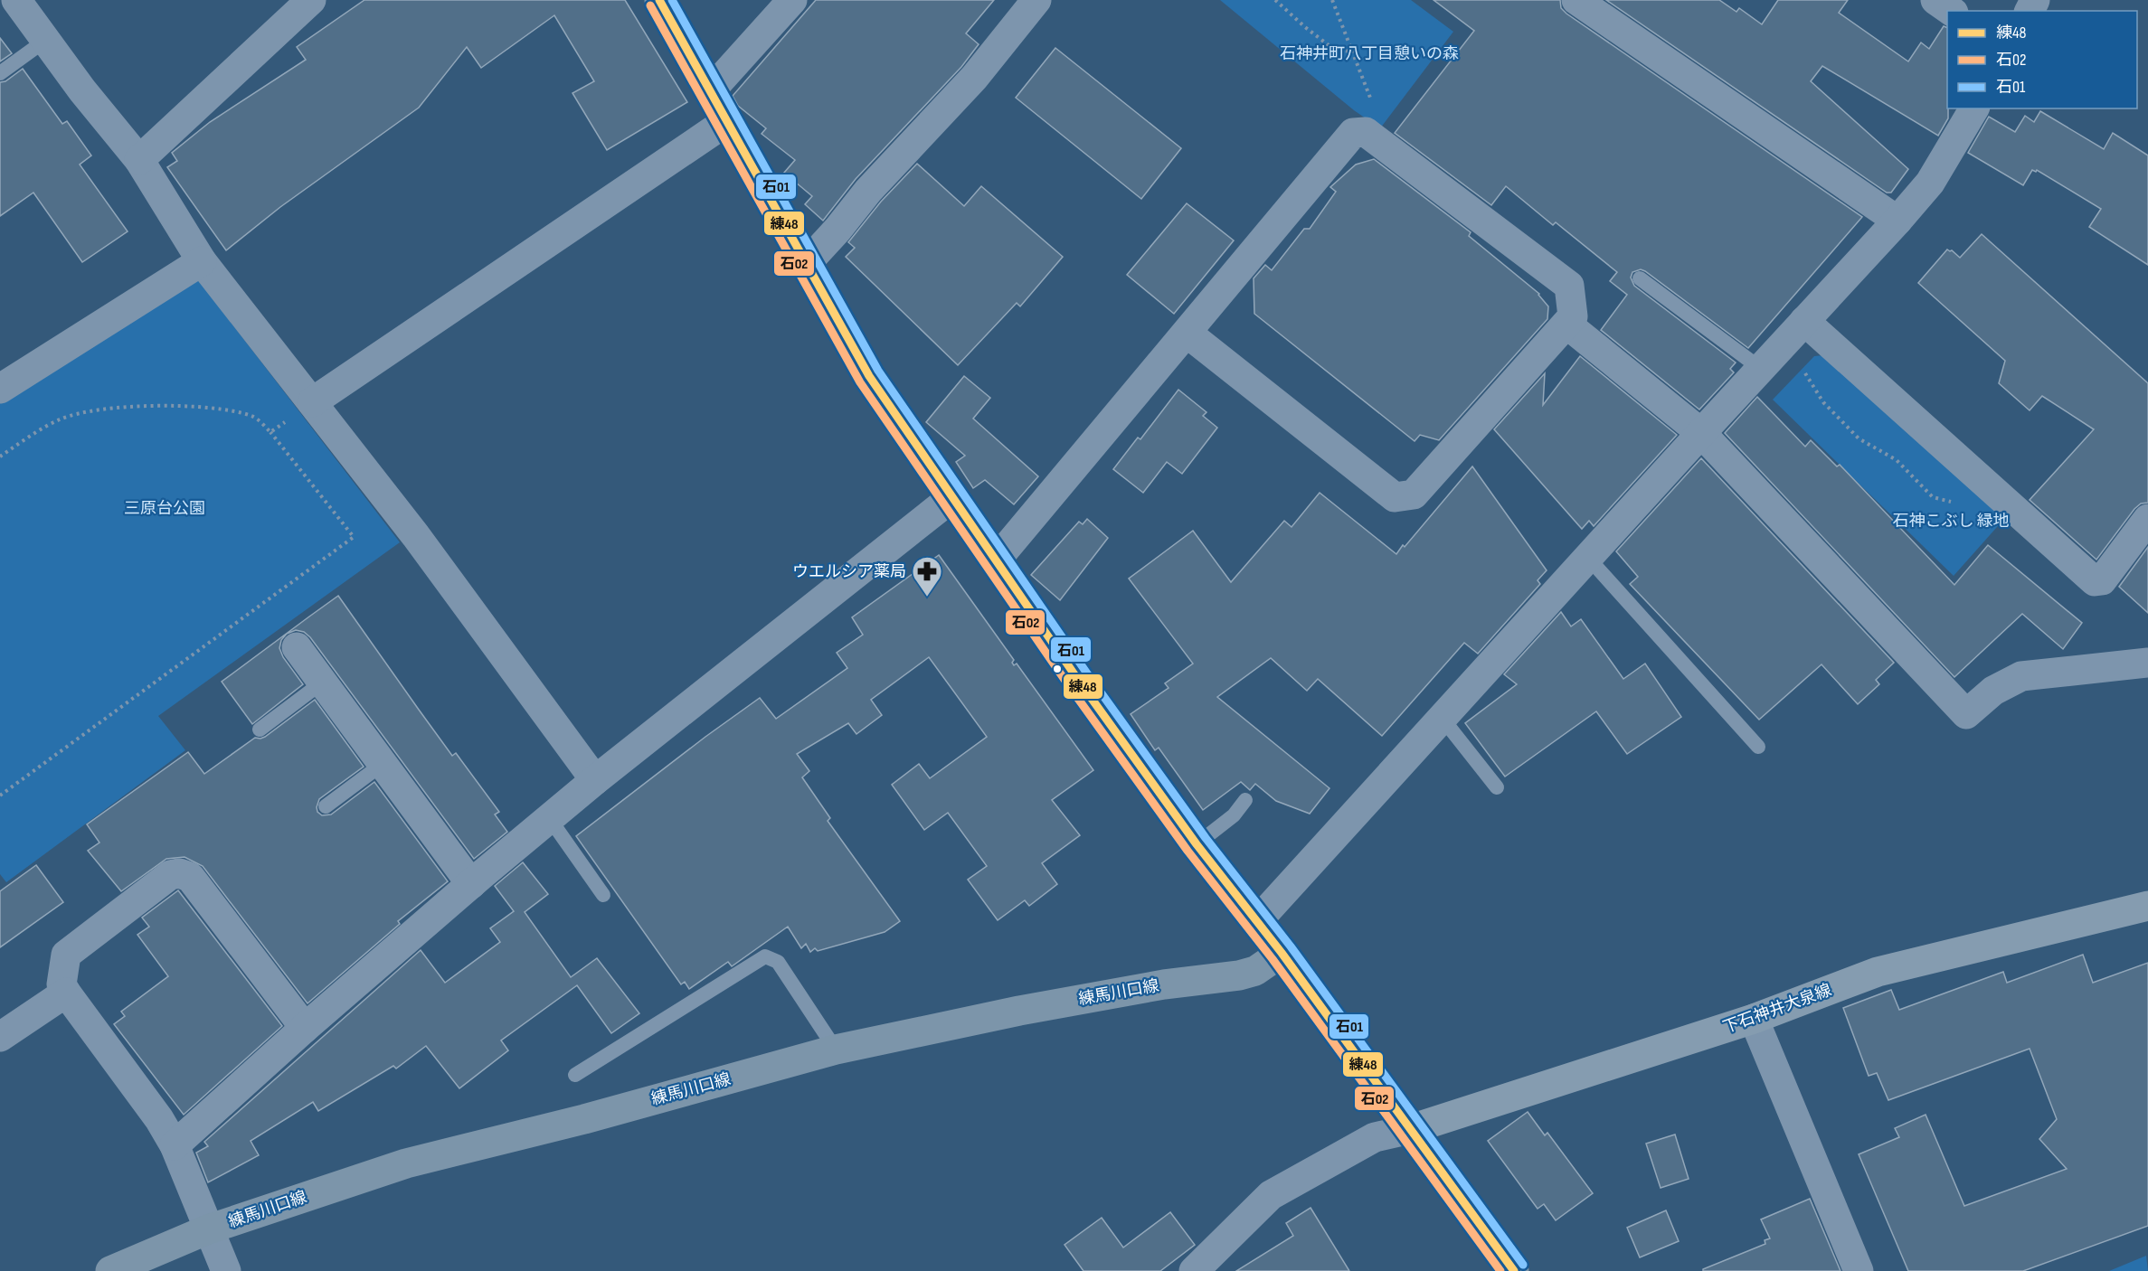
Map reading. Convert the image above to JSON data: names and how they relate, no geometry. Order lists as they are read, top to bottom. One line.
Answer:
{"streets":{"main road":["練馬川口線","下石神井大泉線"]},"parks":["石神井町八丁目憩いの森","三原台公園","石神こぶし 緑地"],"places":{"pharmacy":["ウエルシア薬局"]},"lines":["transit line 練48","transit line 石01","transit line 石02"],"legend":["練48","石02","石01"]}
